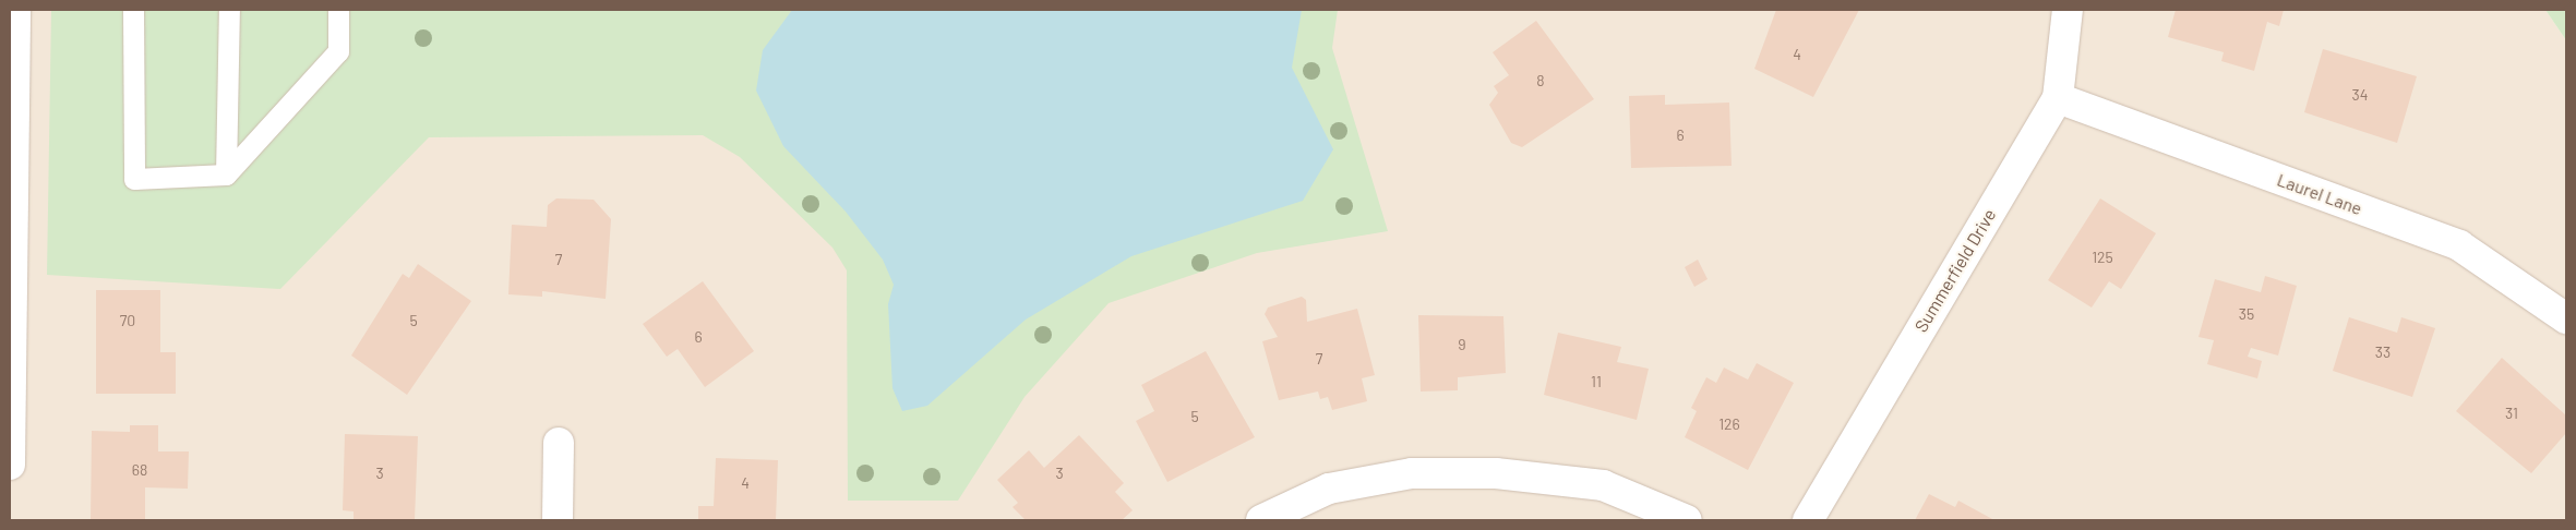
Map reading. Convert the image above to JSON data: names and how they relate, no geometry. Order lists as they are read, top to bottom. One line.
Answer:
{"streets":{"street":["Laurel Lane","Summerfield Drive"]},"crossings":[["Laurel Lane","Summerfield Drive"]],"house_numbers":["4","8","34","6","125","7","35","70","5","6","9","33","7","11","31","5","126","68","3","3","4"]}
